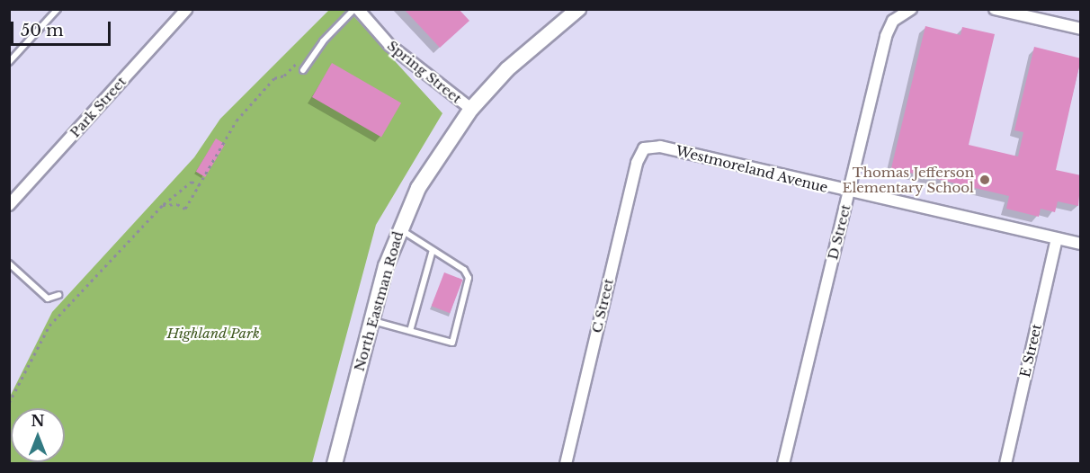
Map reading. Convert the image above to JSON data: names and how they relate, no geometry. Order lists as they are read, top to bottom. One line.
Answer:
{"streets":{"main road":["North Eastman Road"],"street":["Spring Street","Park Street","Westmoreland Avenue","D Street","C Street","E Street"]},"crossings":[["Spring Street","North Eastman Road"],["Westmoreland Avenue","D Street"],["Westmoreland Avenue","C Street"],["Westmoreland Avenue","E Street"]],"parks":["Highland Park"],"places":["Thomas Jefferson Elementary School"],"scale_bar":"50 m","north":"top"}
